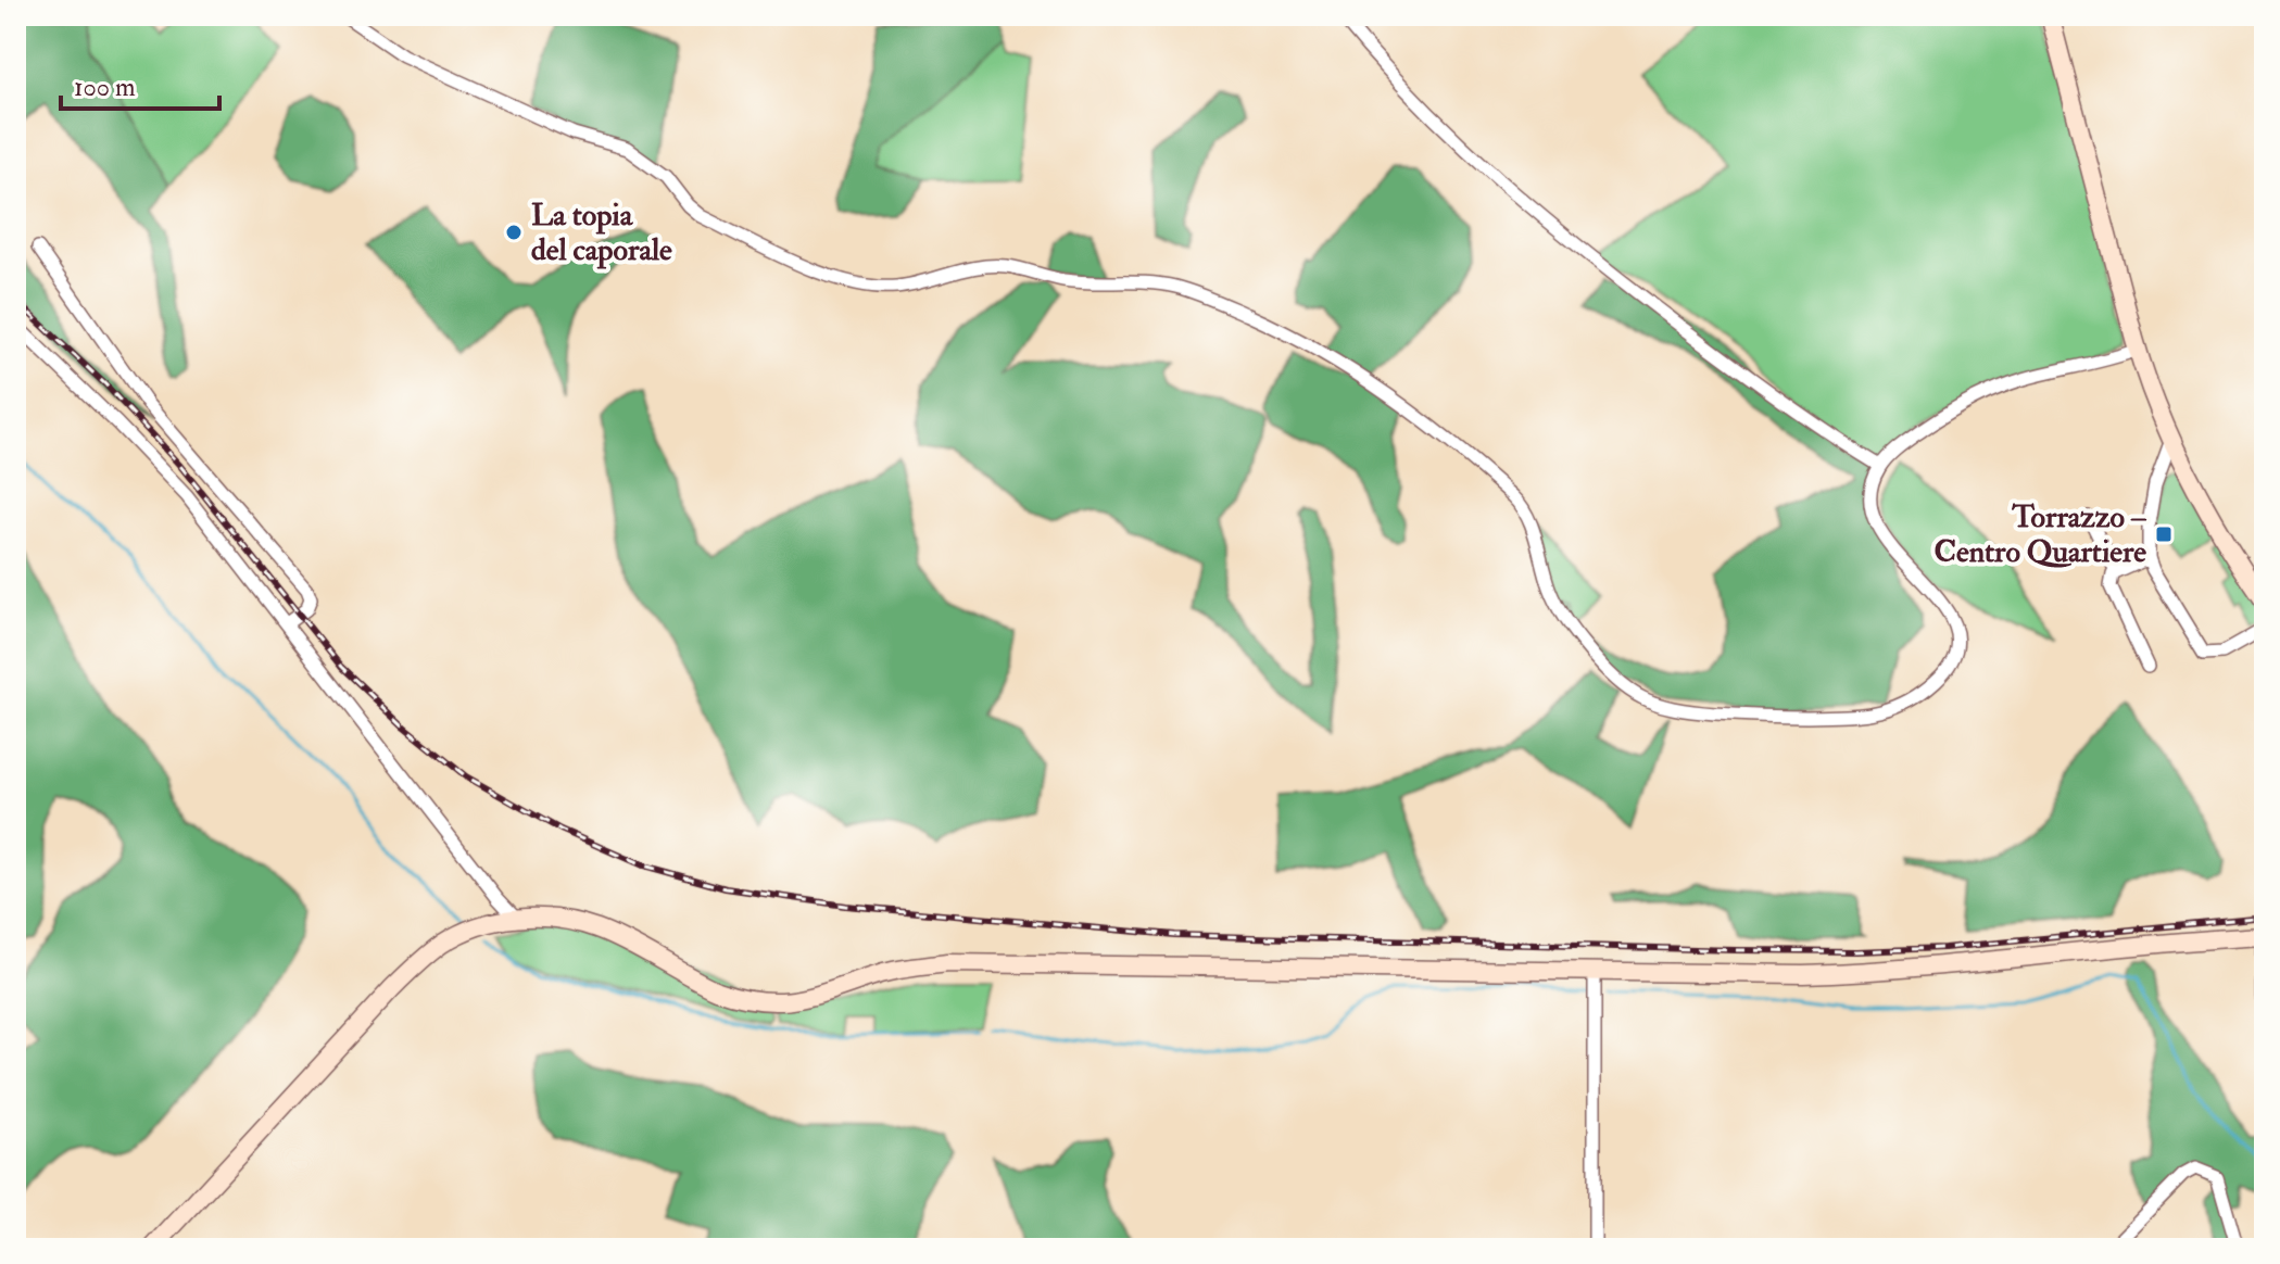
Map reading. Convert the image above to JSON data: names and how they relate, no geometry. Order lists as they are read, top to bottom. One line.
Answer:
{"places":{"other":["La topia del caporale"],"transit":["Torrazzo – Centro Quartiere"]},"scale_bar":"100 m"}
